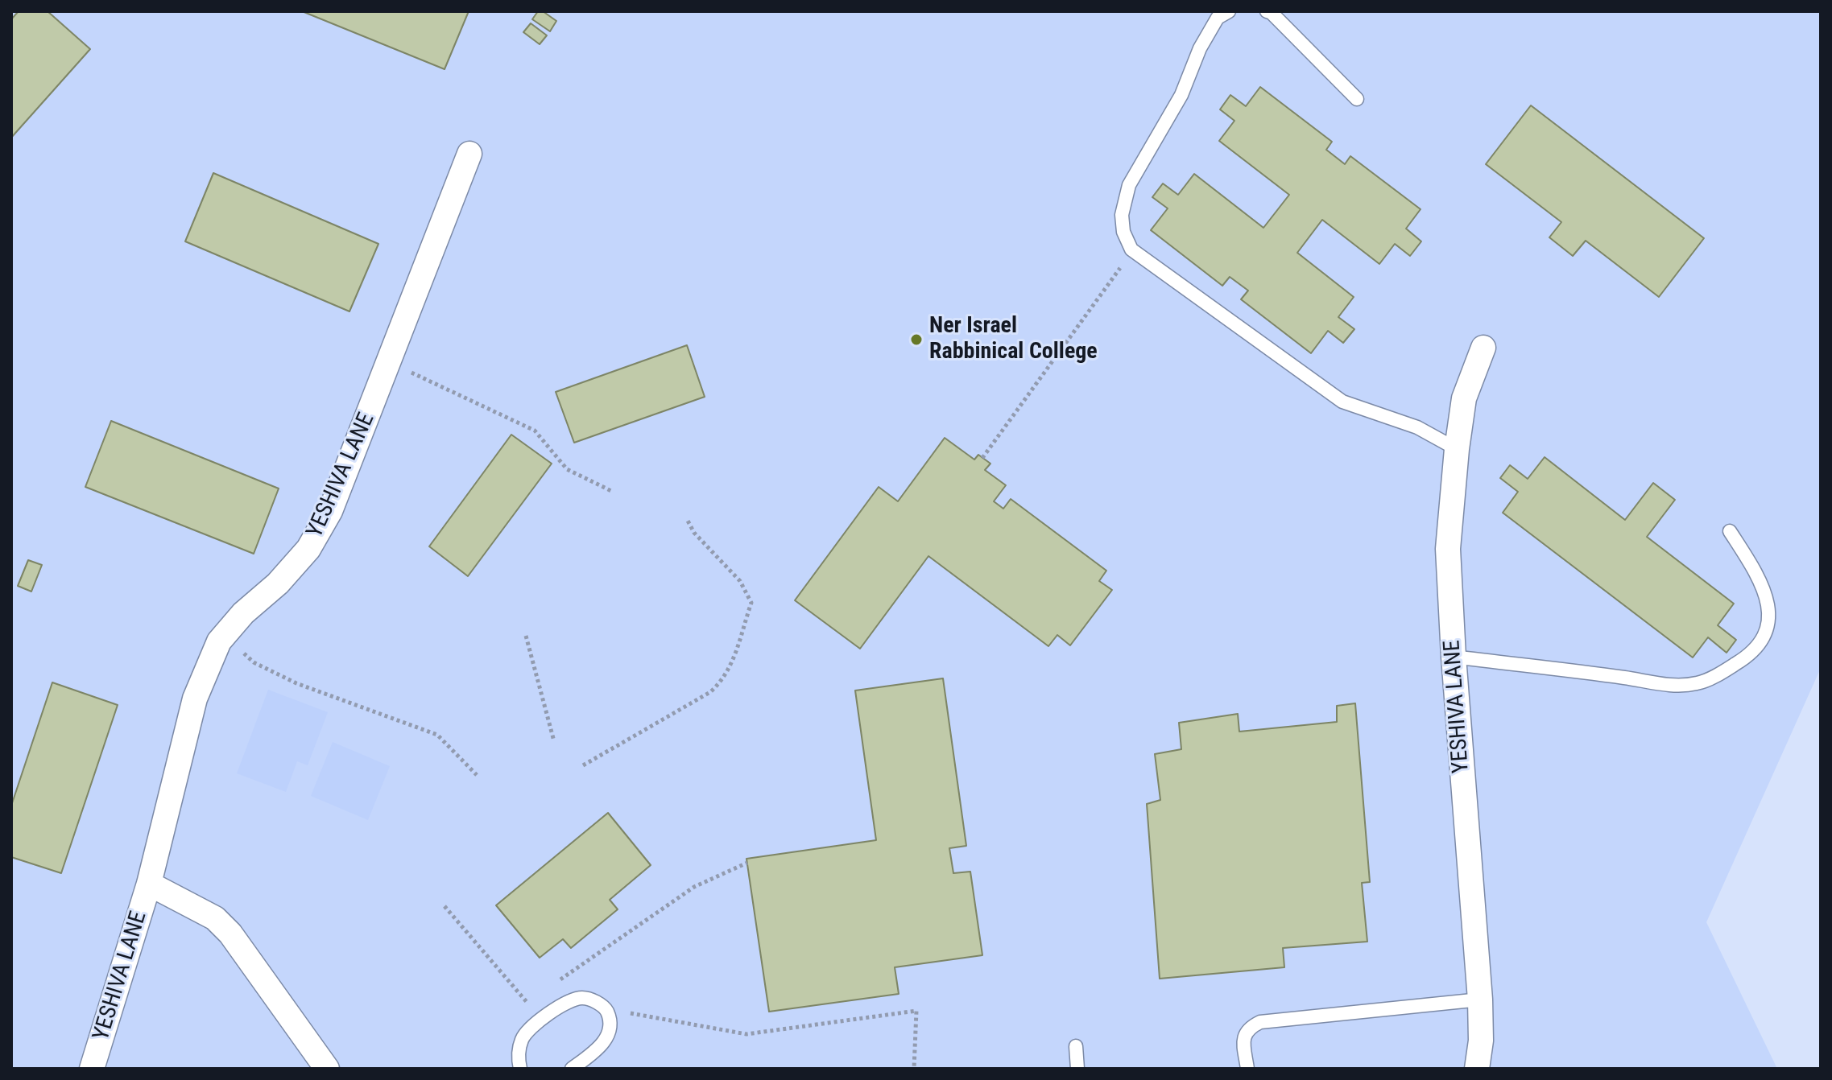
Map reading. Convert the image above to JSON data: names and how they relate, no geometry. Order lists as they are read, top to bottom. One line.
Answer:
{"streets":{"street":["YESHIVA LANE"]},"places":["Ner Israel Rabbinical College"]}
